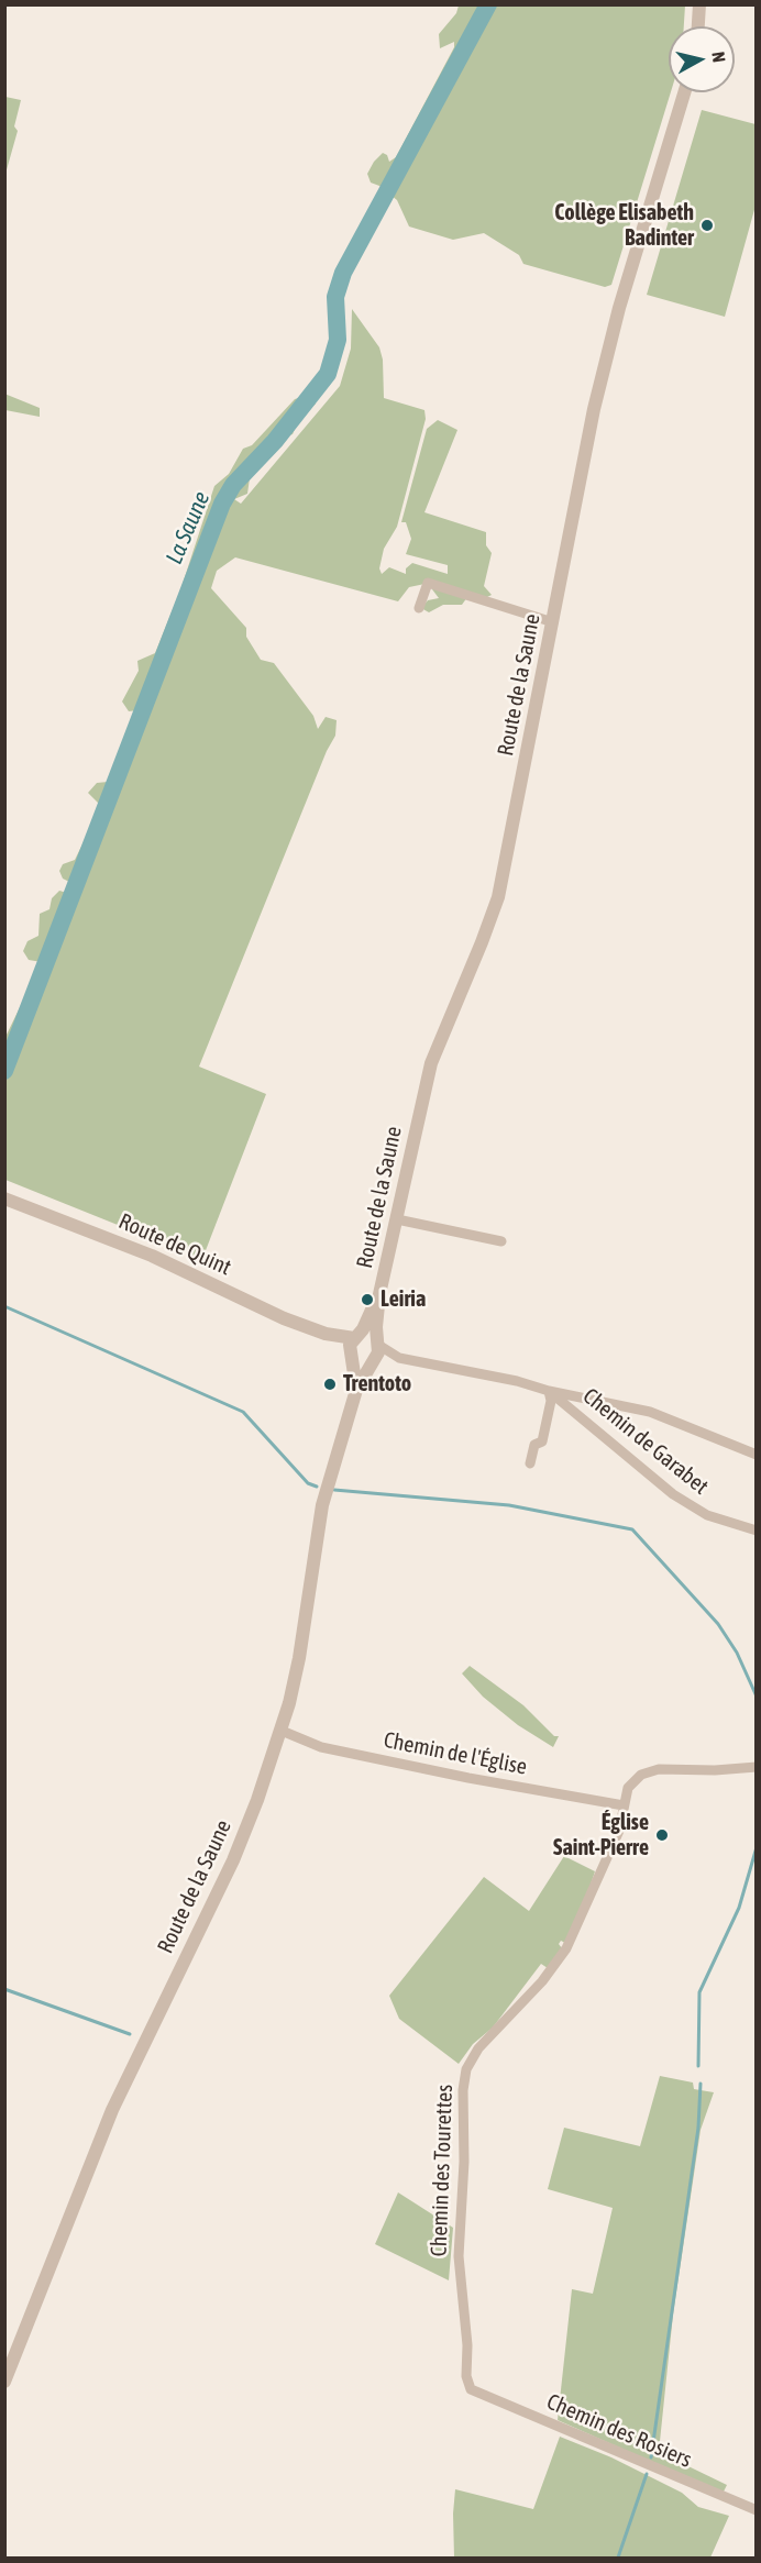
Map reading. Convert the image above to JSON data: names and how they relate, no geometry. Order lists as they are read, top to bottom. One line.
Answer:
{"streets":{"street":["Route de la Saune","Route de Quint","Chemin de Garabet","Chemin de l'Église","Chemin des Tourettes","Chemin des Rosiers"]},"crossings":[["Route de la Saune","Route de Quint"],["Route de la Saune","Chemin de Garabet"],["Route de la Saune","Chemin de l'Église"],["Route de Quint","Chemin de Garabet"],["Chemin de l'Église","Chemin des Tourettes"],["Chemin des Tourettes","Chemin des Rosiers"]],"water":["La Saune"],"places":["Collège Elisabeth Badinter","Leiria","Trentoto","Église Saint-Pierre"],"north":"right"}
